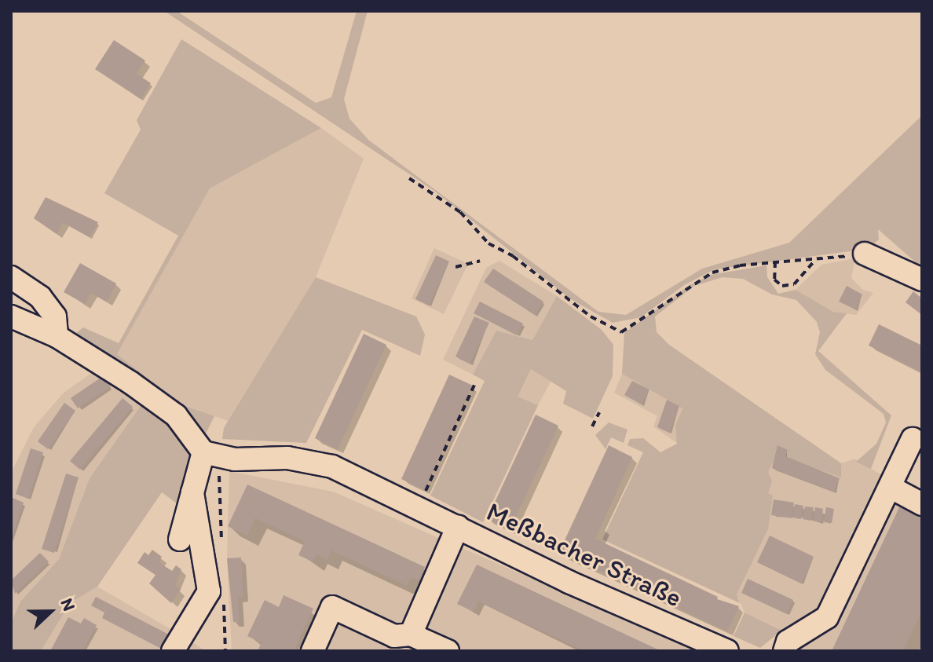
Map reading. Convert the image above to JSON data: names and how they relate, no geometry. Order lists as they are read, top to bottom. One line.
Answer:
{"streets":{"street":["Meßbacher Straße"]},"north":"right"}
